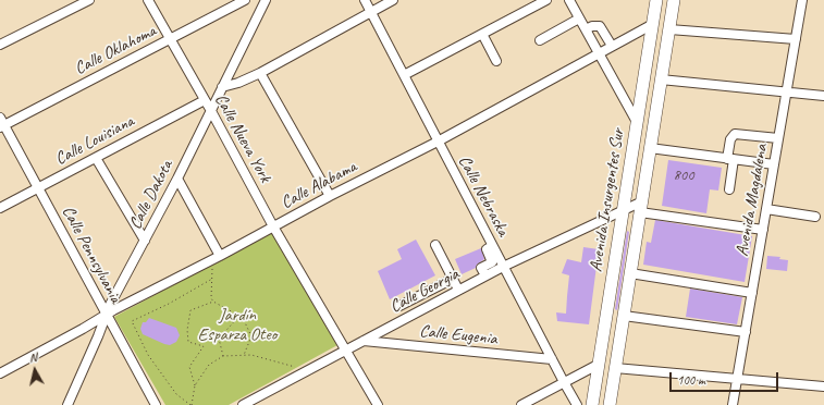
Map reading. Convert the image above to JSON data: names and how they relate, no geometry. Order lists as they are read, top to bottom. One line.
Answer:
{"streets":{"main road":["Avenida Insurgentes Sur"],"street":["Calle Oklahoma","Calle Nueva York","Calle Louisiana","Calle Alabama","Calle Dakota","Calle Nebraska","Avenida Magdalena","Calle Pennsylvania","Calle Georgia","Calle Eugenia"]},"crossings":[["Calle Oklahoma","Calle Nueva York"],["Calle Oklahoma","Calle Pennsylvania"],["Calle Nueva York","Calle Louisiana"],["Calle Nueva York","Calle Alabama"],["Calle Nueva York","Calle Dakota"],["Calle Nueva York","Calle Georgia"],["Calle Louisiana","Calle Pennsylvania"],["Calle Alabama","Calle Dakota"],["Calle Alabama","Calle Nebraska"],["Calle Alabama","Avenida Insurgentes Sur"],["Calle Alabama","Calle Pennsylvania"],["Calle Dakota","Calle Pennsylvania"],["Calle Nebraska","Calle Georgia"],["Calle Nebraska","Calle Eugenia"],["Avenida Insurgentes Sur","Calle Georgia"],["Calle Georgia","Calle Eugenia"]],"parks":["Jardín Esparza Oteo"],"house_numbers":["800"],"scale_bar":"100 m","north":"top"}
